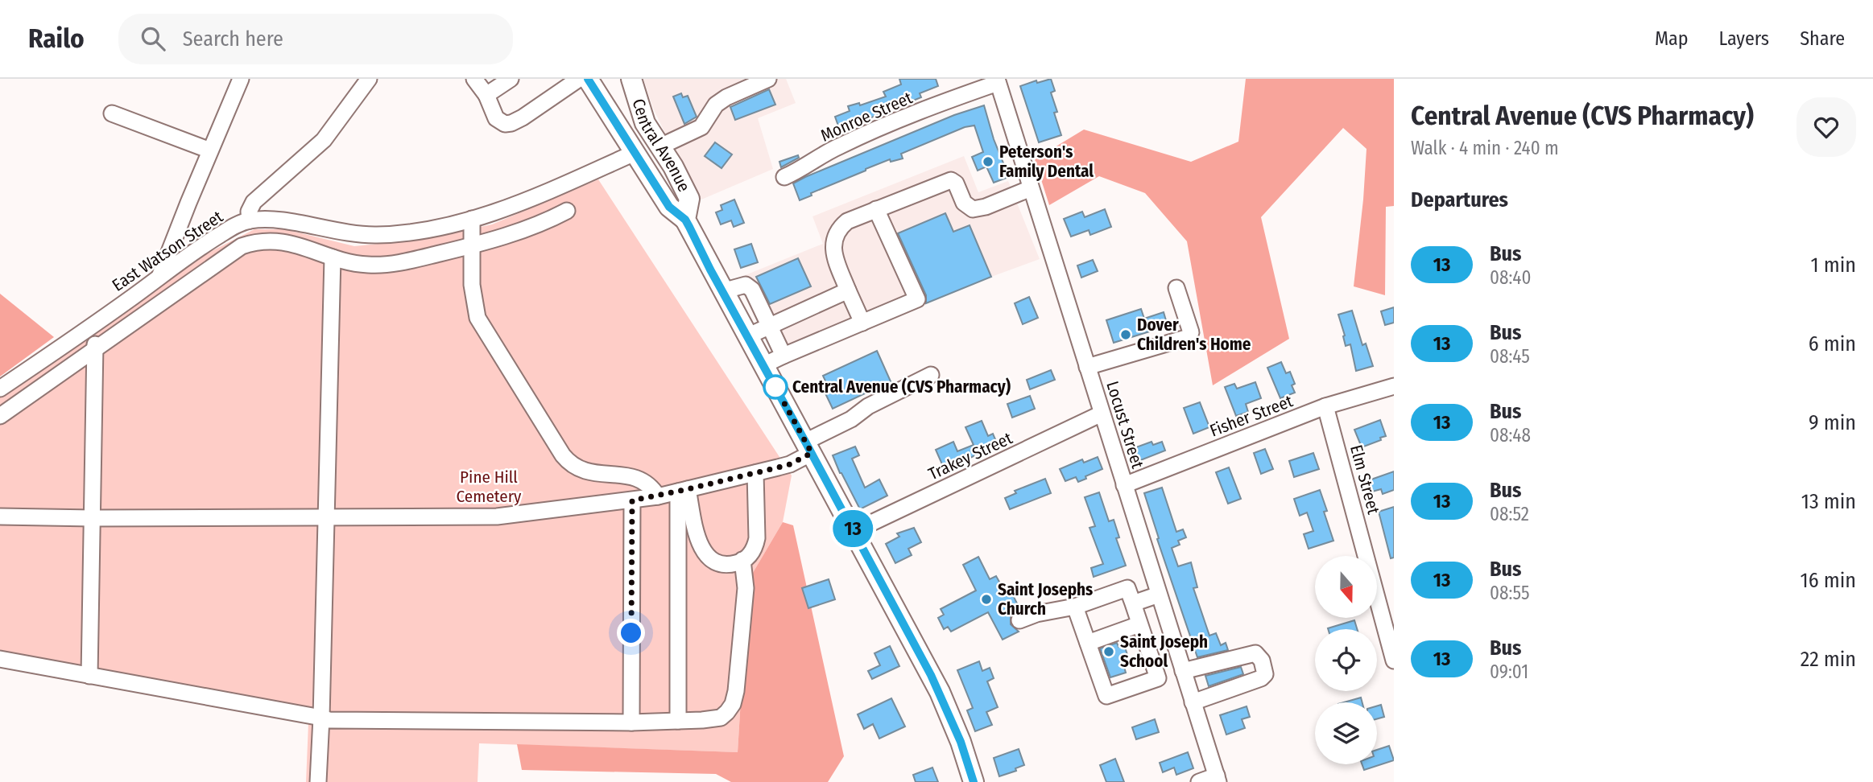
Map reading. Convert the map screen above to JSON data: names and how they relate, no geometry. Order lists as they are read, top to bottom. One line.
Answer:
{"streets":{"main road":["Central Avenue"],"street":["Monroe Street","East Watson Street","Fisher Street","Locust Street","Trakey Street","Elm Street"]},"crossings":[["Monroe Street","Locust Street"],["Central Avenue","Trakey Street"],["Fisher Street","Locust Street"],["Fisher Street","Elm Street"],["Locust Street","Trakey Street"]],"parks":["Pine Hill Cemetery"],"places":["Peterson's Family Dental","Dover Children's Home","Central Avenue (CVS Pharmacy)","Saint Josephs Church","Saint Joseph School"],"lines":["bus line 13"],"north":"bottom","page":{"header":"Railo","search":"Search here","nav":["Map","Layers","Share"],"on_map":"13","heading":[["Central Avenue (CVS Pharmacy)","Walk · 4 min · 240 m"],"Departures"],"list":[{"mark":"13","name":"Bus","note":"08:40","value":"1 min"},{"mark":"13","name":"Bus","note":"08:45","value":"6 min"},{"mark":"13","name":"Bus","note":"08:48","value":"9 min"},{"mark":"13","name":"Bus","note":"08:52","value":"13 min"},{"mark":"13","name":"Bus","note":"08:55","value":"16 min"},{"mark":"13","name":"Bus","note":"09:01","value":"22 min"}]}}
